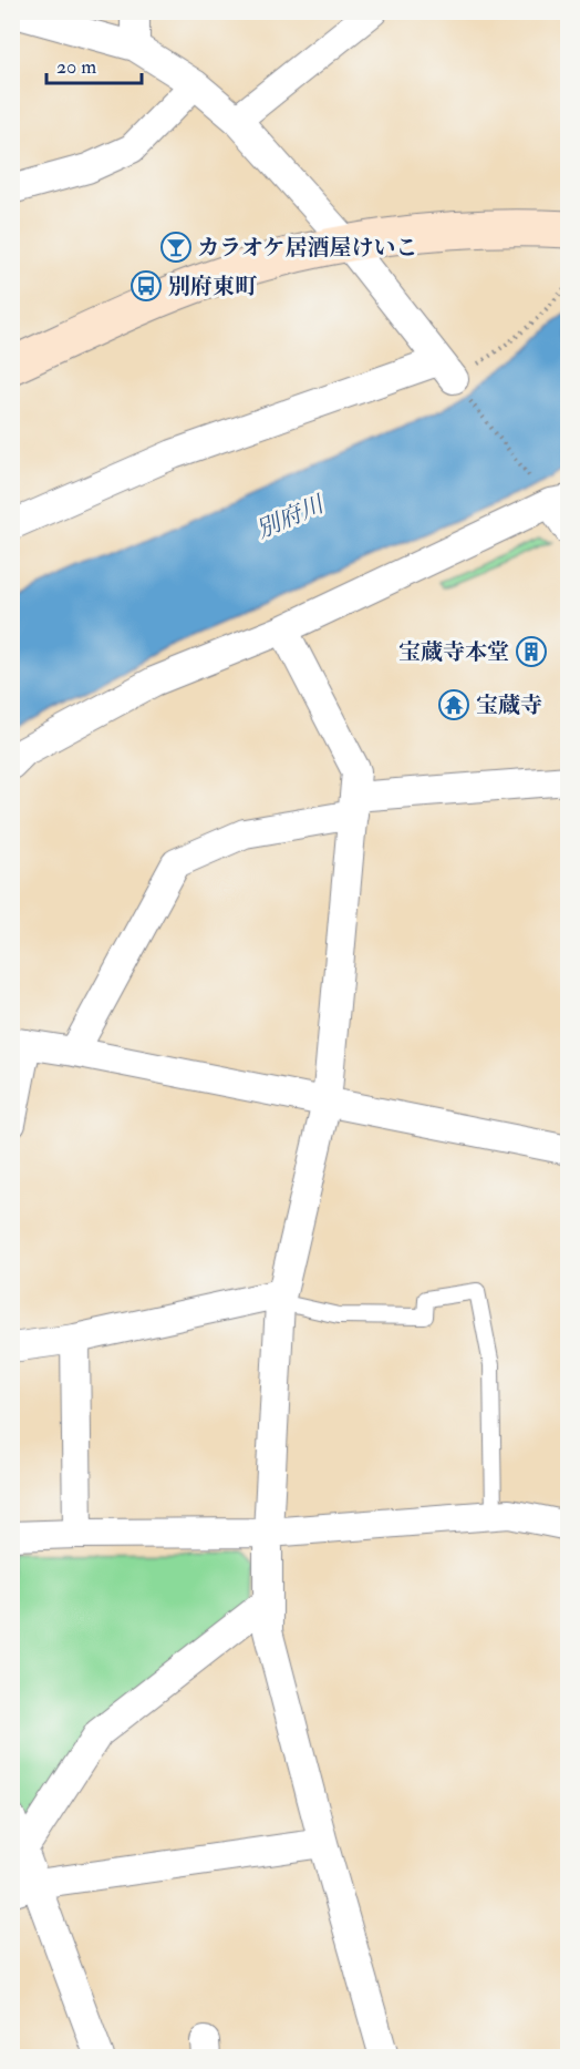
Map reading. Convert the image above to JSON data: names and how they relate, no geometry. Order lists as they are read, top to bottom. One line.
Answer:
{"water":["別府川"],"places":{"bar":["カラオケ居酒屋けいこ"],"bus stop":["別府東町"],"building":["宝蔵寺本堂"],"temple":["宝蔵寺"]},"scale_bar":"20 m"}
